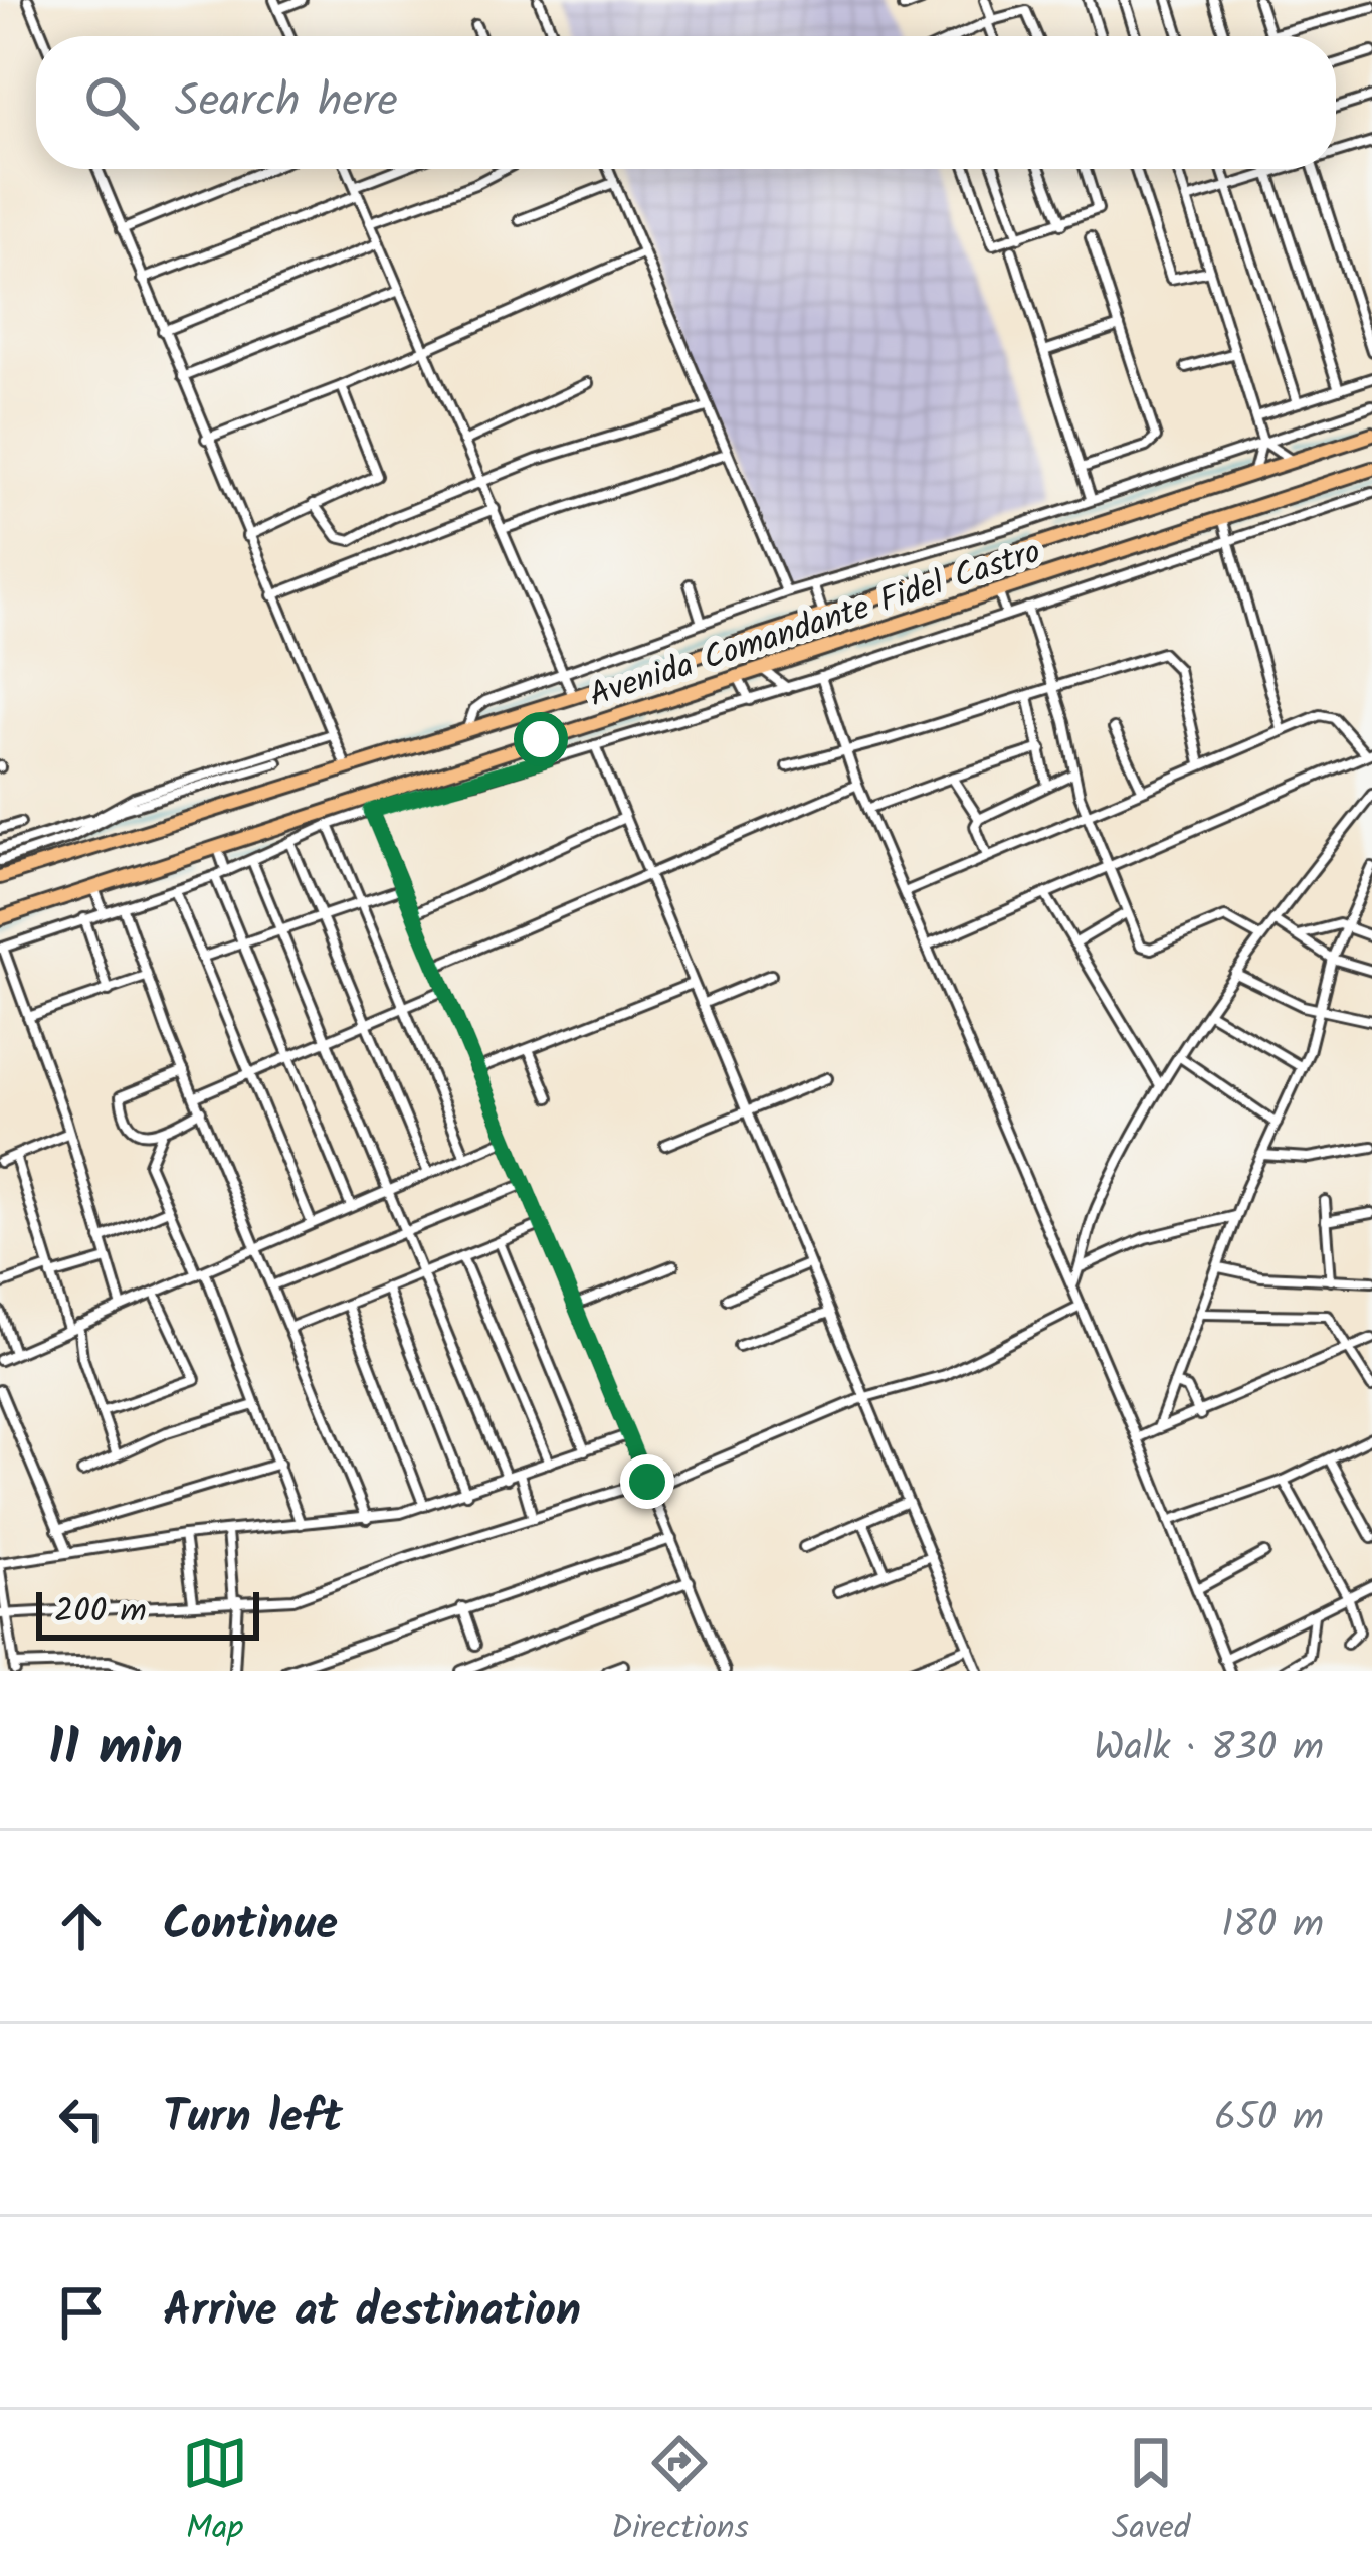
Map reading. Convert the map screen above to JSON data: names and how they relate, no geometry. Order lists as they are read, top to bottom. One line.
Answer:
{"streets":{"highway":["Avenida Comandante Fidel Castro"]},"scale_bar":"200 m","page":{"search":"Search here","scale":"200 m","heading":["11 min","Walk · 830 m"],"list":[["Continue","180 m"],["Turn left","650 m"],"Arrive at destination"],"nav":["Map","Directions","Saved"]}}
